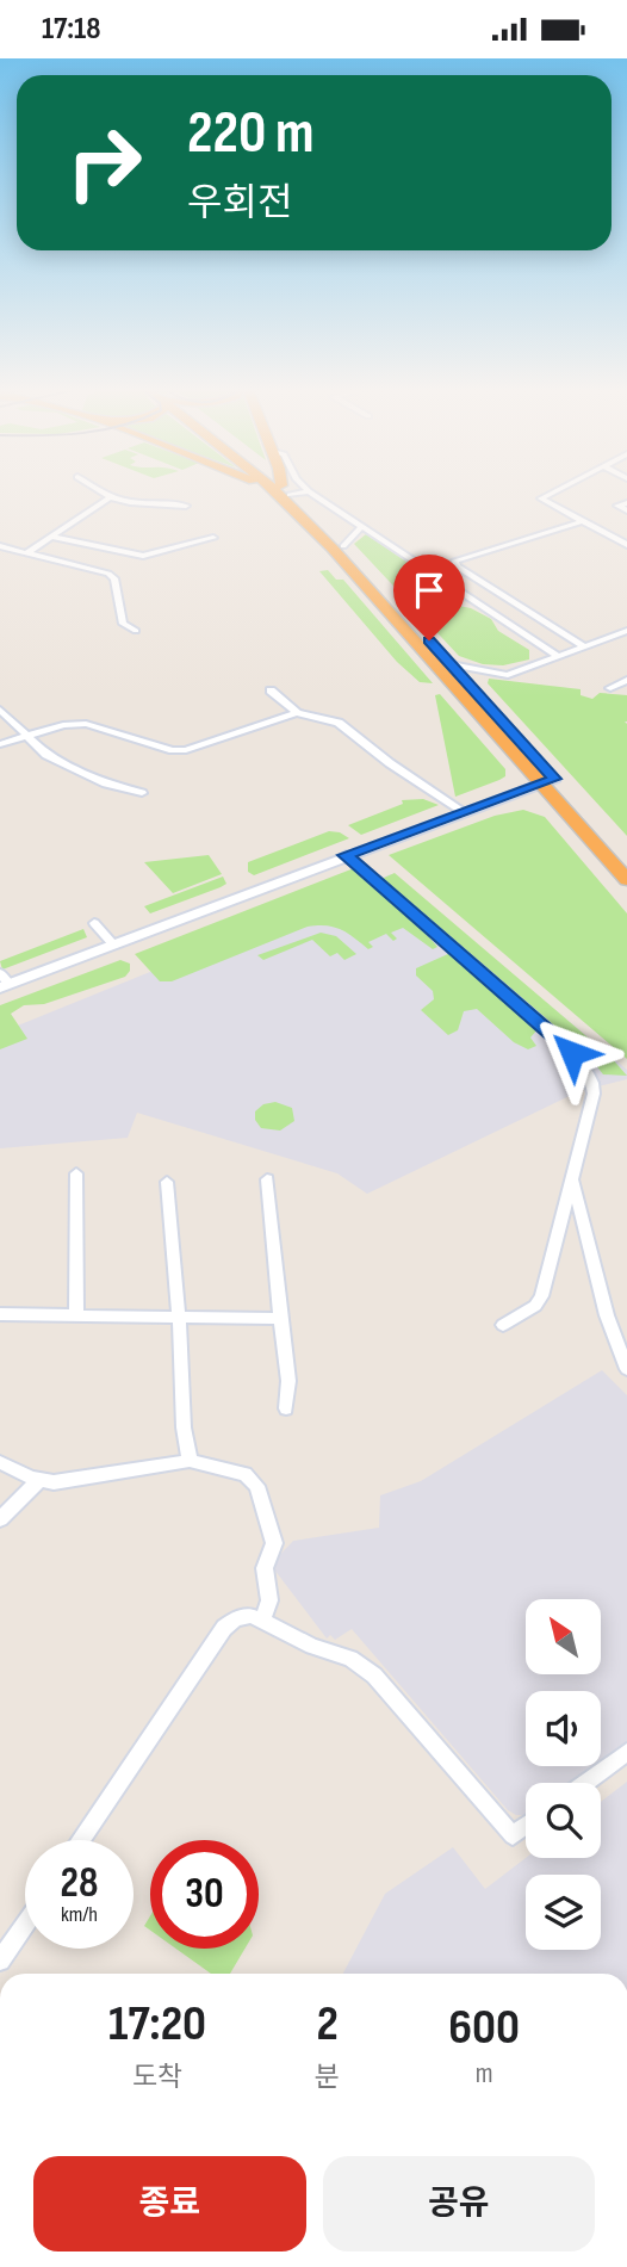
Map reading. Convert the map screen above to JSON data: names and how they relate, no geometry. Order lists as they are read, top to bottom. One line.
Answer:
{"north":"top left","page":{"status":"17:18","turn":["220 m","우회전"],"speed":"28 km/h","limit":"30","eta":["17:20","도착","2","분","600","m"],"buttons":["종료","공유"]}}
